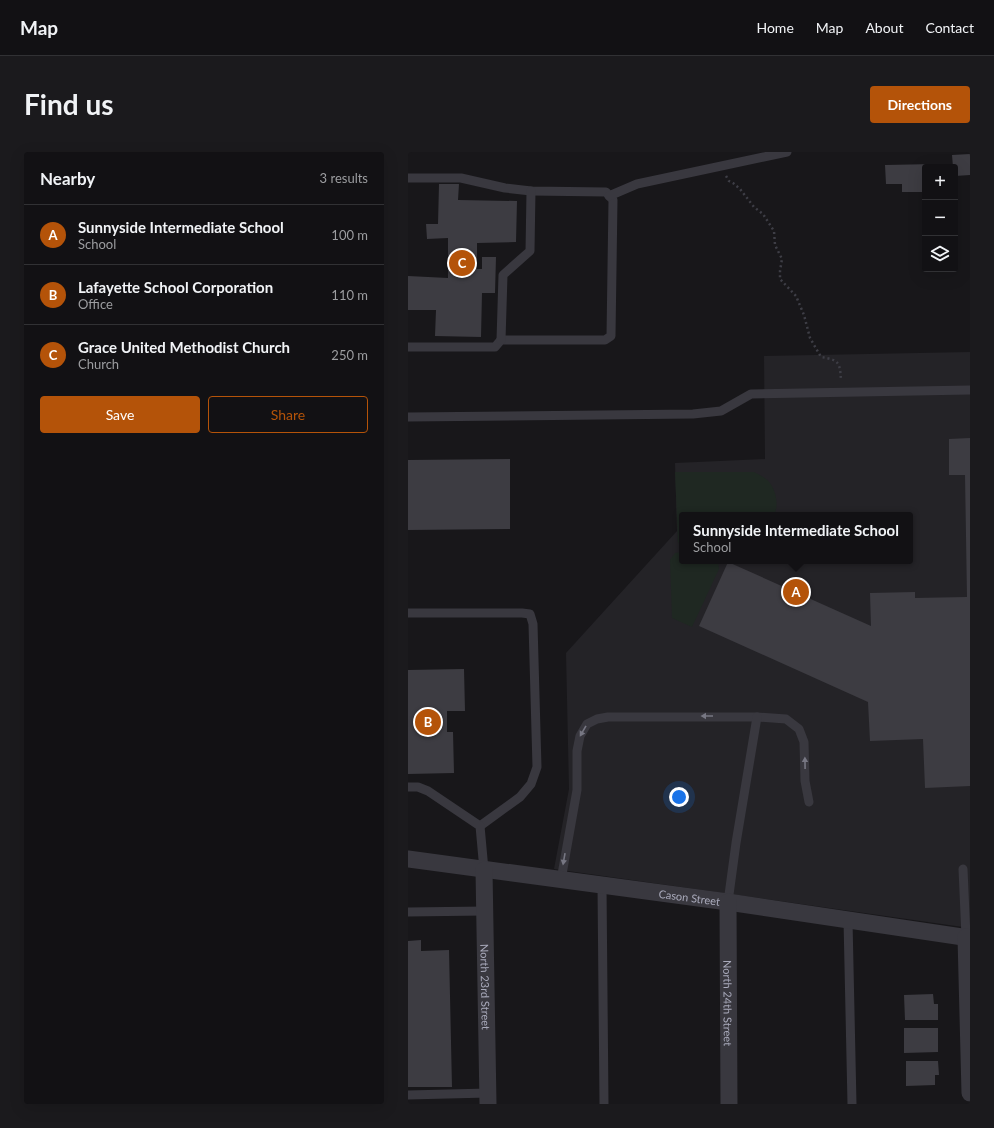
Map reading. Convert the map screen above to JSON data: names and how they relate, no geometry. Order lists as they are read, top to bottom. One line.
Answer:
{"streets":{"street":["Cason Street","North 23rd Street","North 24th Street"]},"crossings":[["Cason Street","North 23rd Street"],["Cason Street","North 24th Street"]],"page":{"header":"Map","nav":["Home","Map","About","Contact"],"buttons":["Directions",["Save","Share"]],"title":"Find us","heading":["Nearby","3 results"],"map_buttons":["+","−"],"list":[{"mark":"A","name":"Sunnyside Intermediate School","note":"School","value":"100 m"},{"mark":"B","name":"Lafayette School Corporation","note":"Office","value":"110 m"},{"mark":"C","name":"Grace United Methodist Church","note":"Church","value":"250 m"}],"pins":["C","A","B"],"popup":["Sunnyside Intermediate School","School"]}}
